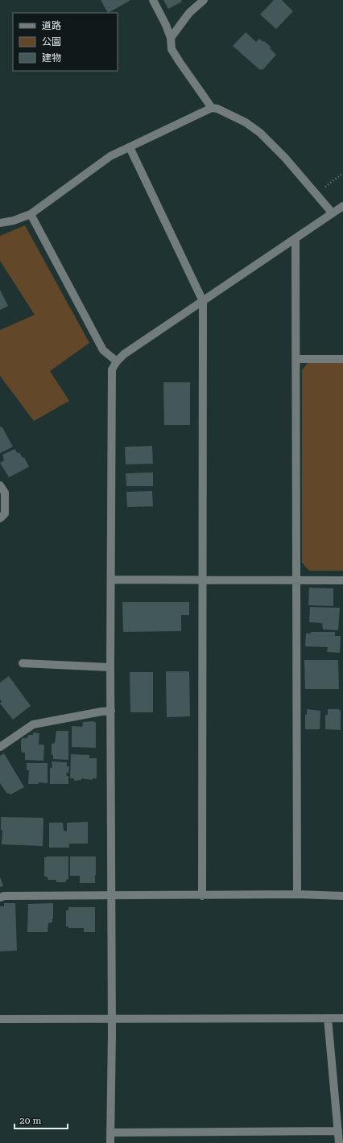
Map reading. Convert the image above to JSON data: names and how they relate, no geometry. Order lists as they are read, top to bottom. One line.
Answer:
{"legend":["道路","公園","建物"],"scale_bar":"20 m"}
